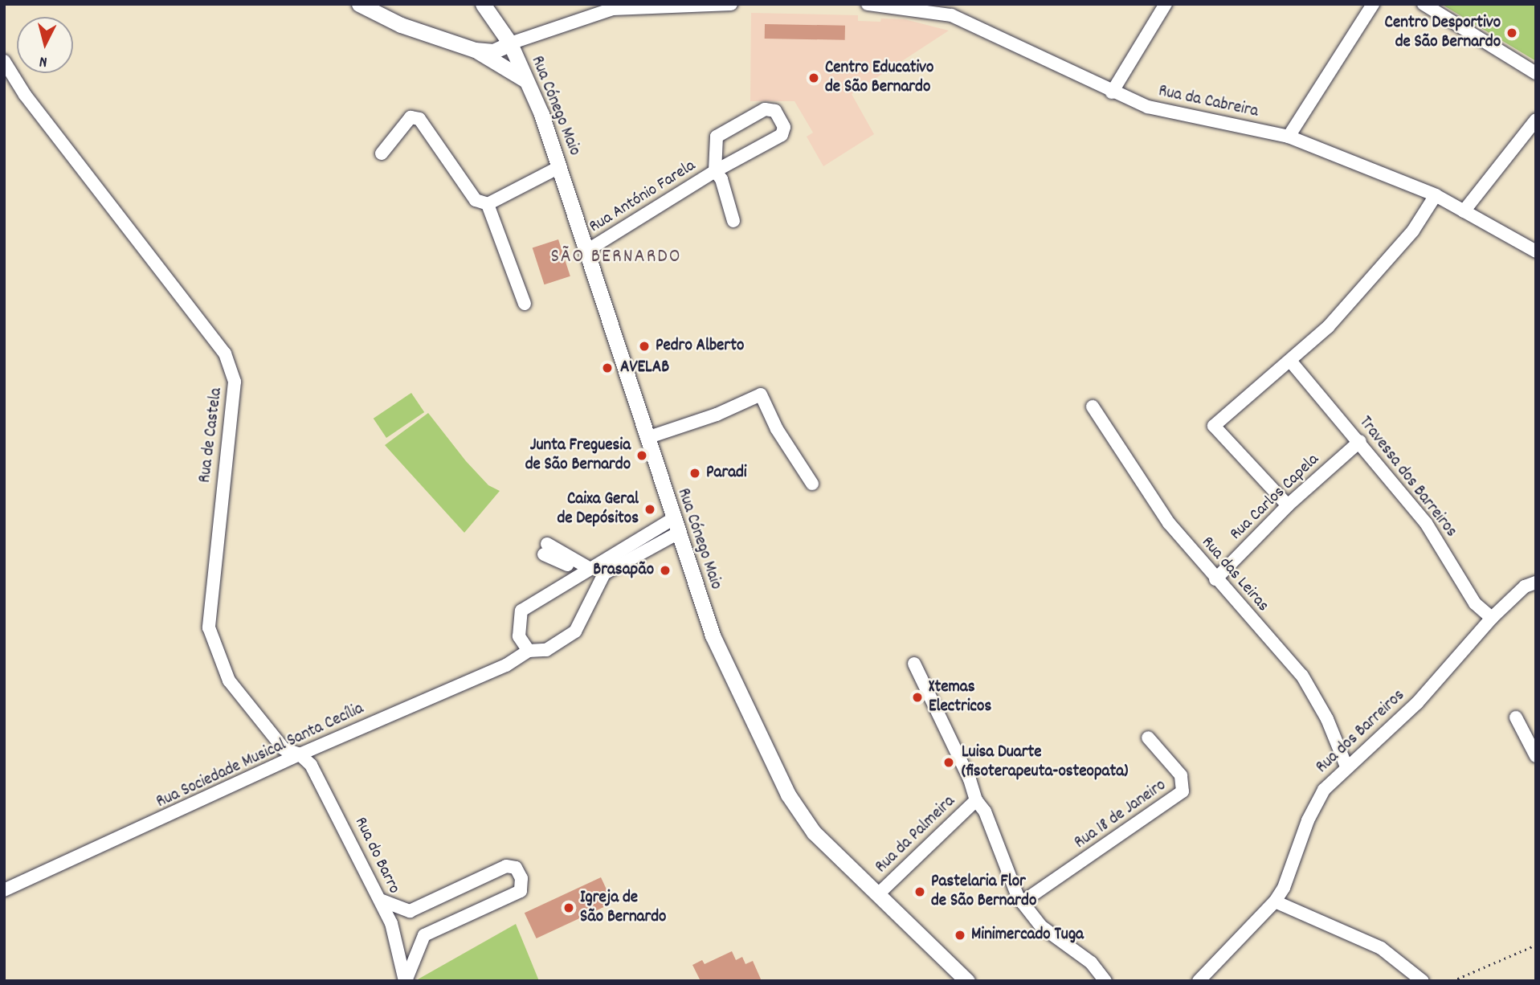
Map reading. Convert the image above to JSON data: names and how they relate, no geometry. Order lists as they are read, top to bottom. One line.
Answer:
{"streets":{"main road":["Rua Cónego Maio"],"street":["Rua da Cabreira","Rua António Farela","Rua de Castela","Travessa dos Barreiros","Rua Carlos Capela","Rua das Leiras","Rua dos Barreiros","Rua Sociedade Musical Santa Cecília","Rua 18 de Janeiro","Rua da Palmeira","Rua do Barro"]},"crossings":[["Rua Cónego Maio","Rua António Farela"],["Rua Cónego Maio","Rua Sociedade Musical Santa Cecília"],["Rua Cónego Maio","Rua da Palmeira"],["Rua de Castela","Rua Sociedade Musical Santa Cecília"],["Rua de Castela","Rua do Barro"],["Travessa dos Barreiros","Rua Carlos Capela"],["Travessa dos Barreiros","Rua dos Barreiros"],["Rua Carlos Capela","Rua das Leiras"],["Rua das Leiras","Rua dos Barreiros"],["Rua Sociedade Musical Santa Cecília","Rua do Barro"]],"districts":["SÃO BERNARDO"],"places":["Centro Desportivo de São Bernardo","Centro Educativo de São Bernardo","Pedro Alberto","AVELAB","Junta Freguesia de São Bernardo","Paradi","Caixa Geral de Depósitos","Brasapão","Xtemas Electricos","Luisa Duarte (fisoterapeuta-osteopata)","Pastelaria Flor de São Bernardo","Igreja de São Bernardo","Minimercado Tuga"],"north":"bottom"}
